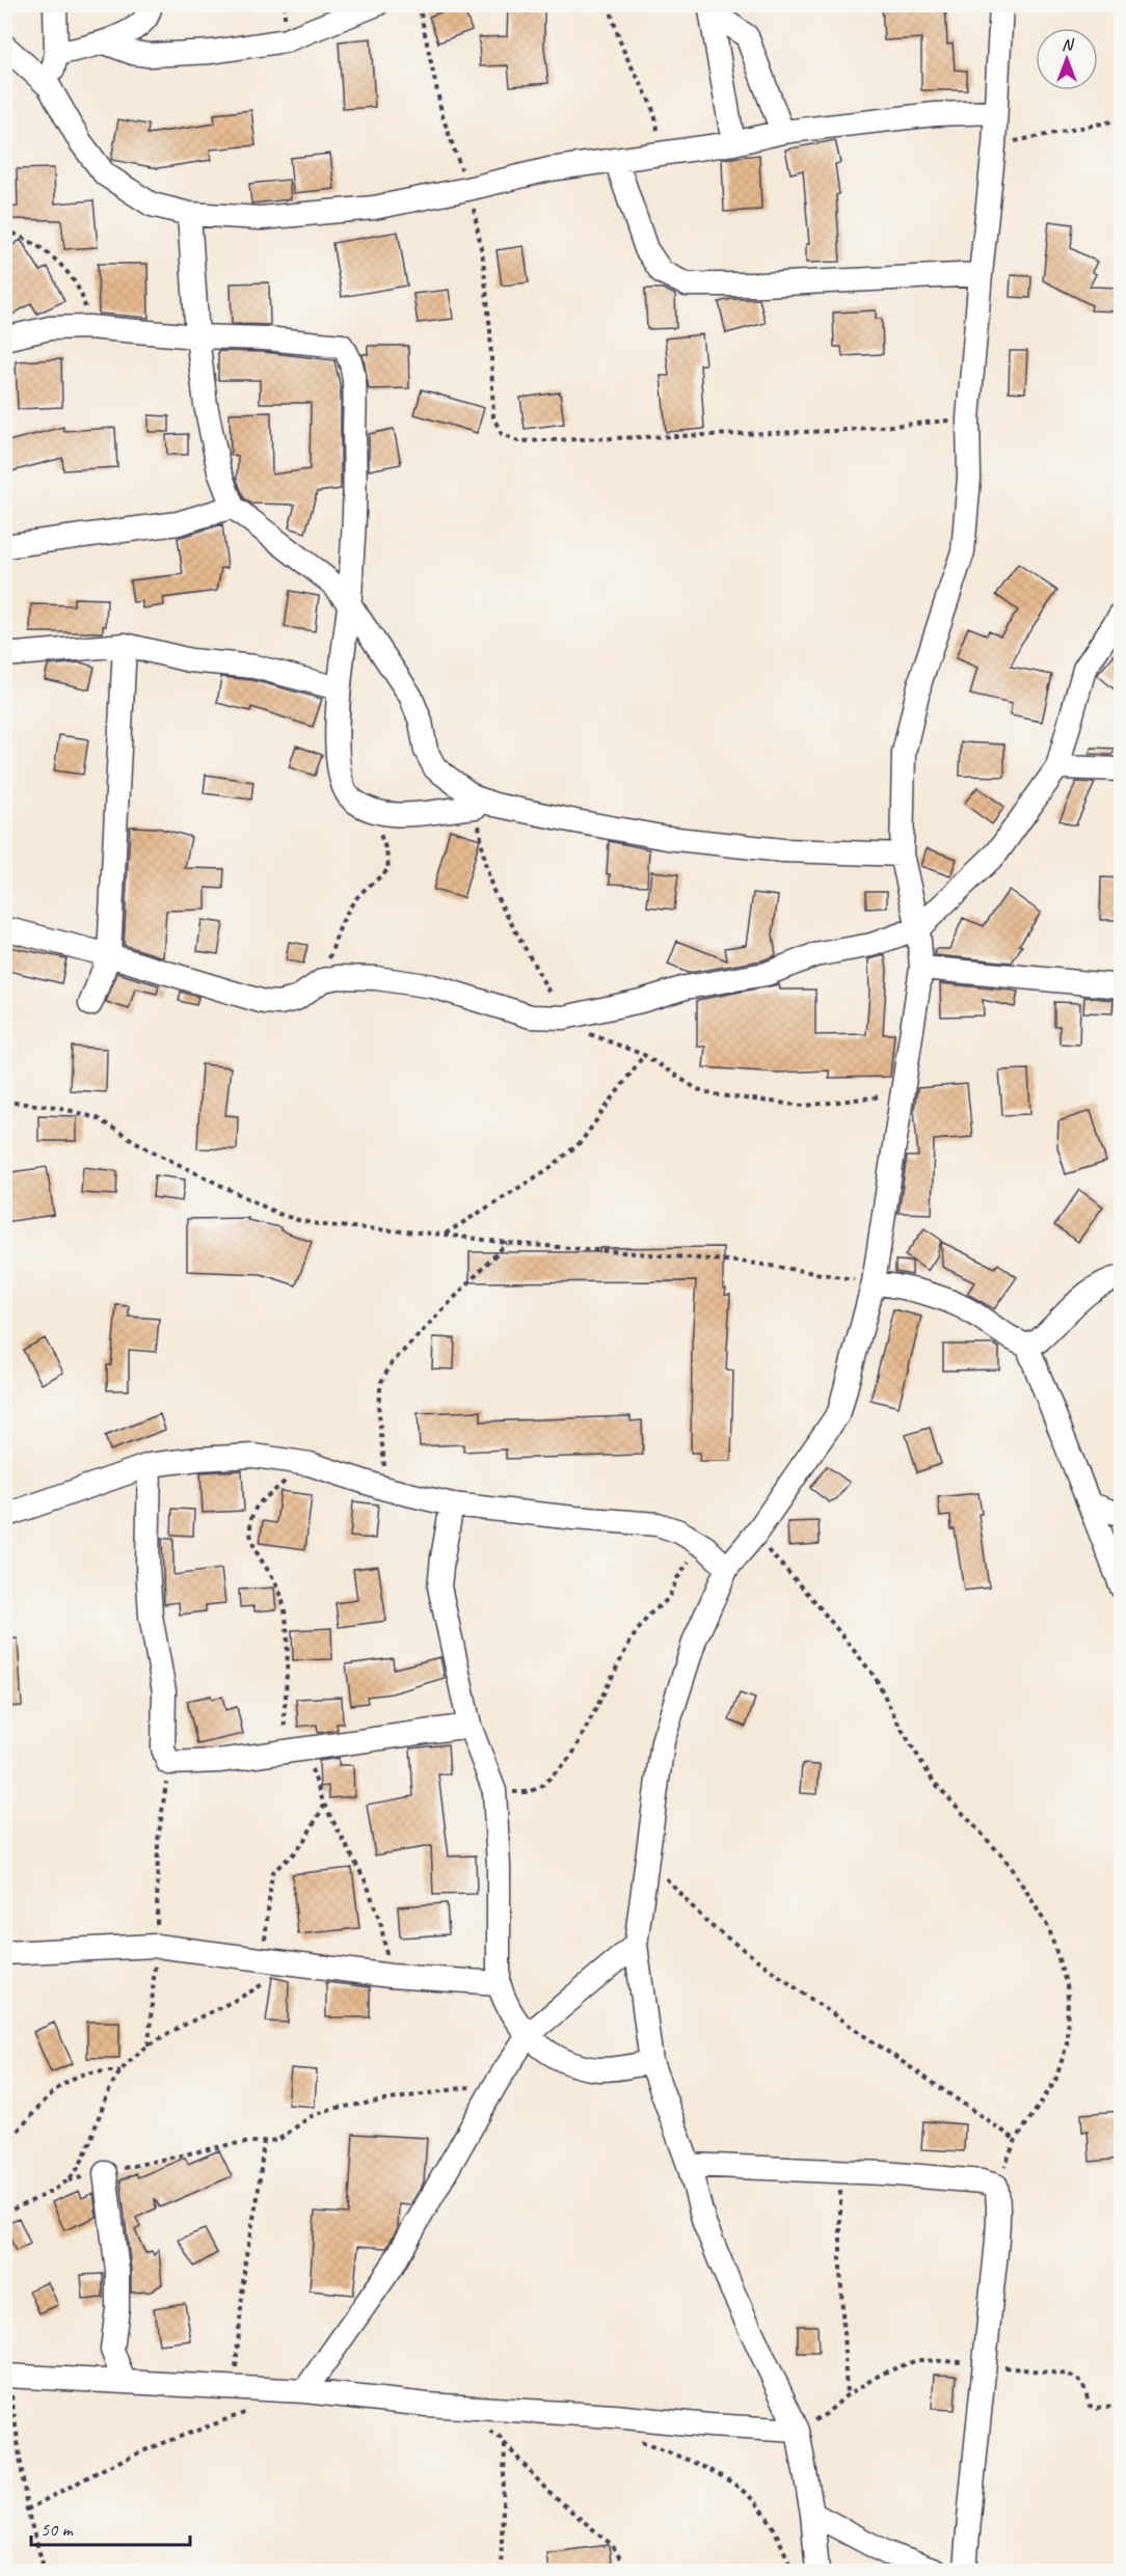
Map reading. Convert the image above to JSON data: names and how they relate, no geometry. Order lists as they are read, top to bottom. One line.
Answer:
{"scale_bar":"50 m","north":"top"}
